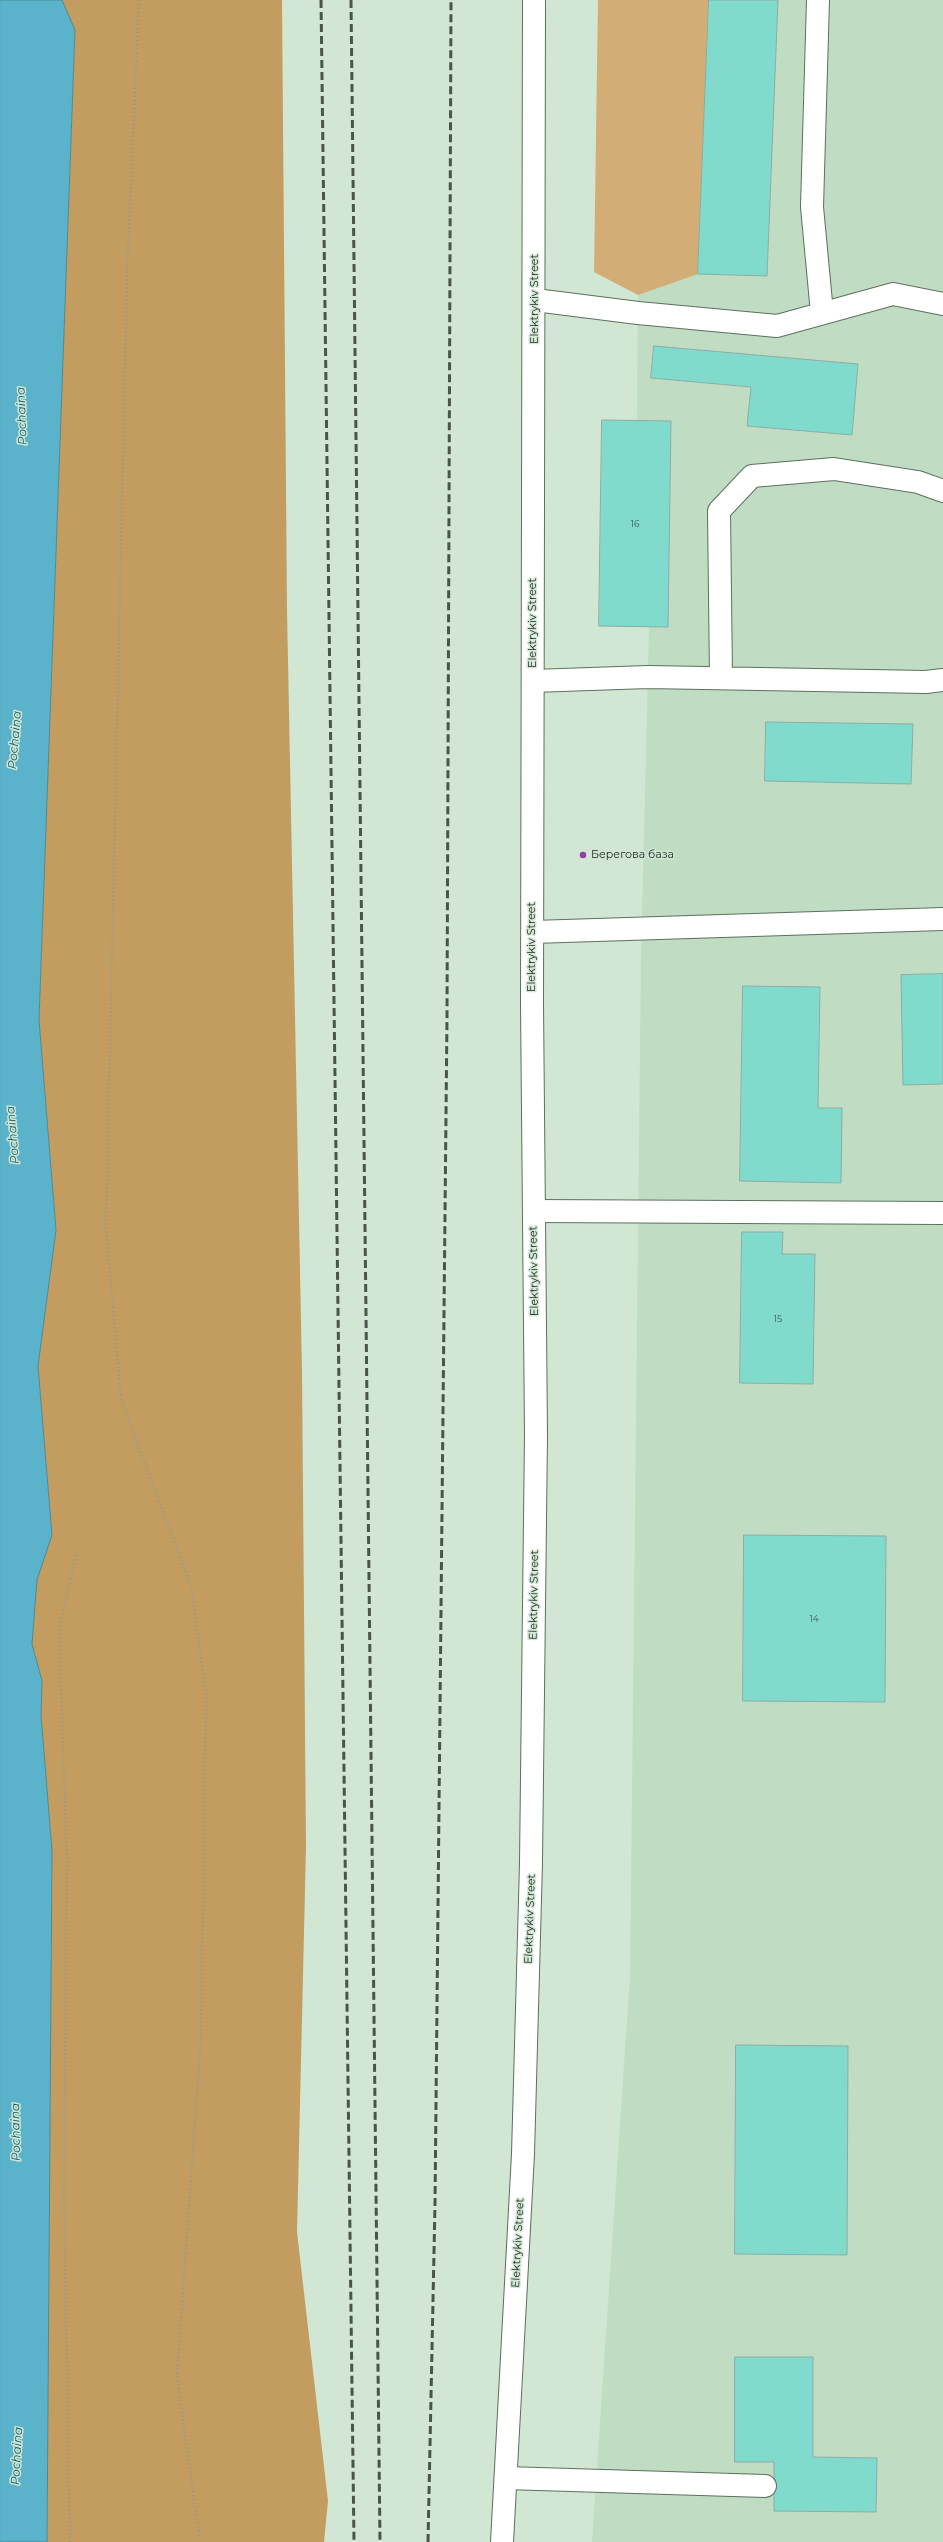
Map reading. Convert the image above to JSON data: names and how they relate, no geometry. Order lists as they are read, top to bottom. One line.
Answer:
{"streets":{"street":["Elektrykiv Street"]},"water":["Pochaina"],"places":["Берегова база"],"house_numbers":["16","15","14"]}
